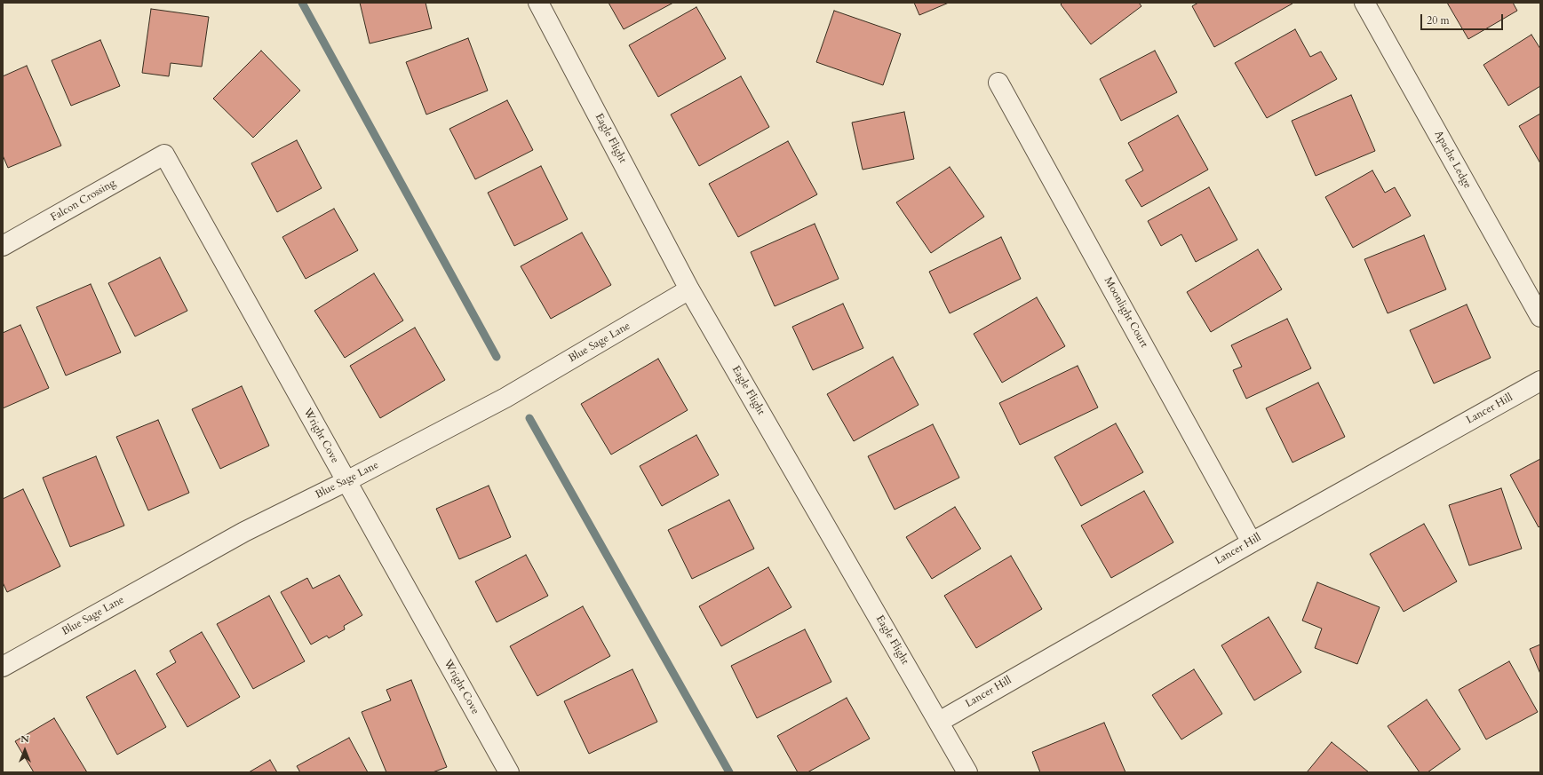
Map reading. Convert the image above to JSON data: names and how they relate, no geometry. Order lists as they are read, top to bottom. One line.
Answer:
{"streets":{"street":["Eagle Flight","Apache Ledge","Falcon Crossing","Moonlight Court","Blue Sage Lane","Lancer Hill","Wright Cove"]},"crossings":[["Eagle Flight","Blue Sage Lane"],["Eagle Flight","Lancer Hill"],["Falcon Crossing","Wright Cove"],["Moonlight Court","Lancer Hill"],["Blue Sage Lane","Wright Cove"]],"scale_bar":"20 m","north":"top"}
